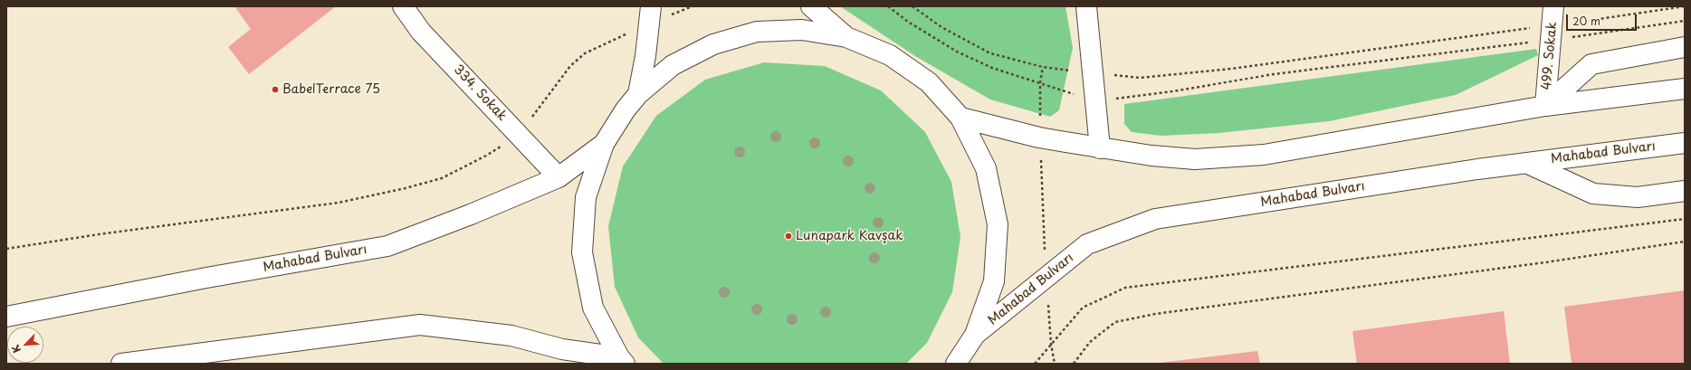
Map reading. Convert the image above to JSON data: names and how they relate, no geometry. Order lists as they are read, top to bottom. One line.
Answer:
{"streets":{"main road":["499. Sokak","334. Sokak","Mahabad Bulvarı"]},"crossings":[["334. Sokak","Mahabad Bulvarı"]],"places":["BabelTerrace 75","Lunapark Kavşak"],"scale_bar":"20 m","north":"bottom left"}
